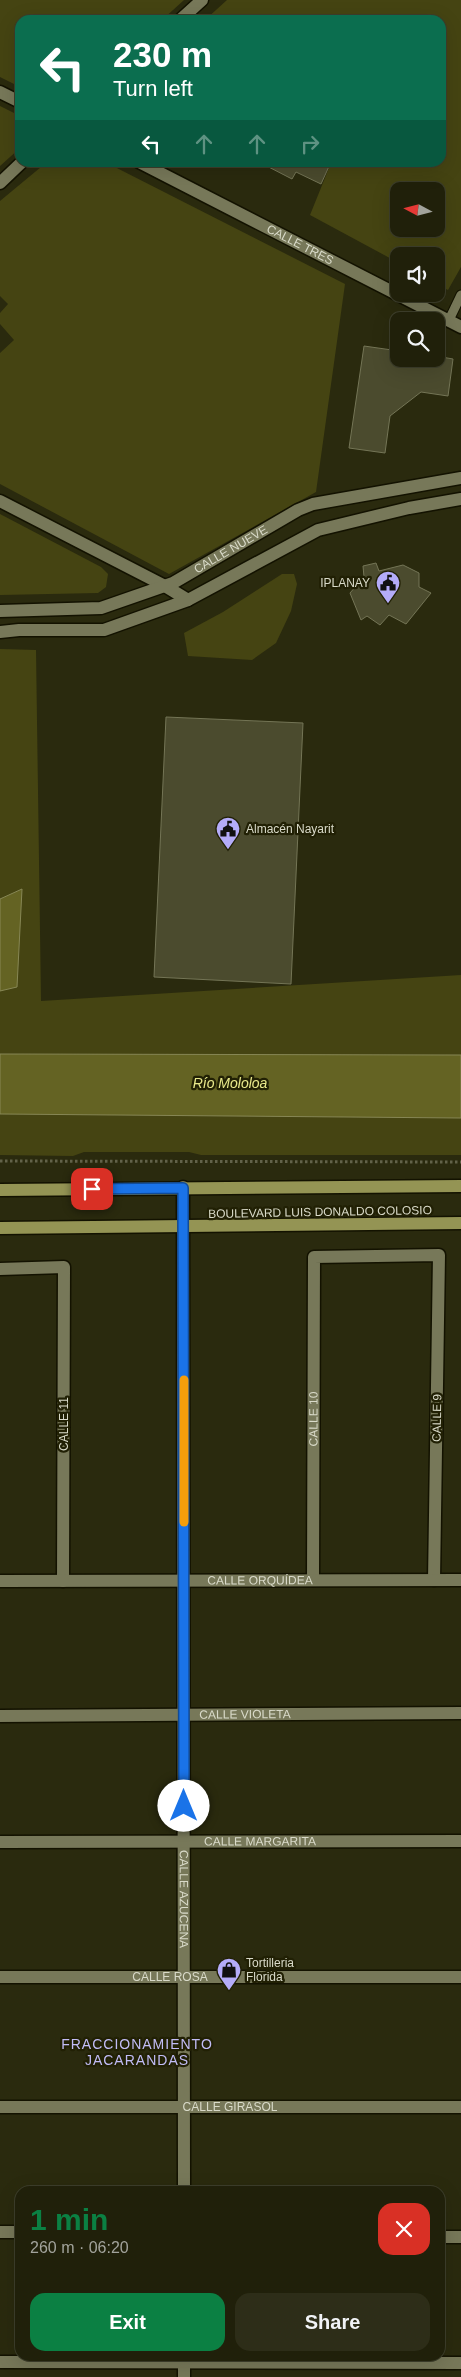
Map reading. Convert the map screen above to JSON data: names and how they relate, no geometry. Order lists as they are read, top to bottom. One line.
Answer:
{"streets":{"main road":["BOULEVARD LUIS DONALDO COLOSIO"],"street":["CALLE TRES","CALLE NUEVE","CALLE 10","CALLE 9","CALLE 11","CALLE ORQUÍDEA","CALLE VIOLETA","CALLE MARGARITA","CALLE AZUCENA","CALLE ROSA","CALLE GIRASOL"]},"crossings":[["BOULEVARD LUIS DONALDO COLOSIO","CALLE AZUCENA"],["CALLE 10","CALLE 9"],["CALLE 10","CALLE ORQUÍDEA"],["CALLE 9","CALLE ORQUÍDEA"],["CALLE 11","CALLE ORQUÍDEA"],["CALLE ORQUÍDEA","CALLE AZUCENA"],["CALLE VIOLETA","CALLE AZUCENA"],["CALLE MARGARITA","CALLE AZUCENA"],["CALLE AZUCENA","CALLE ROSA"],["CALLE AZUCENA","CALLE GIRASOL"]],"districts":["FRACCIONAMIENTO JACARANDAS"],"water":["Río Mololoa"],"places":{"public building":["IPLANAY","Almacén Nayarit"],"shop":["Tortilleria Florida"]},"north":"left","page":{"turn":["230 m","Turn left"],"heading":["1 min","260 m · 06:20"],"buttons":["Exit","Share"]}}
